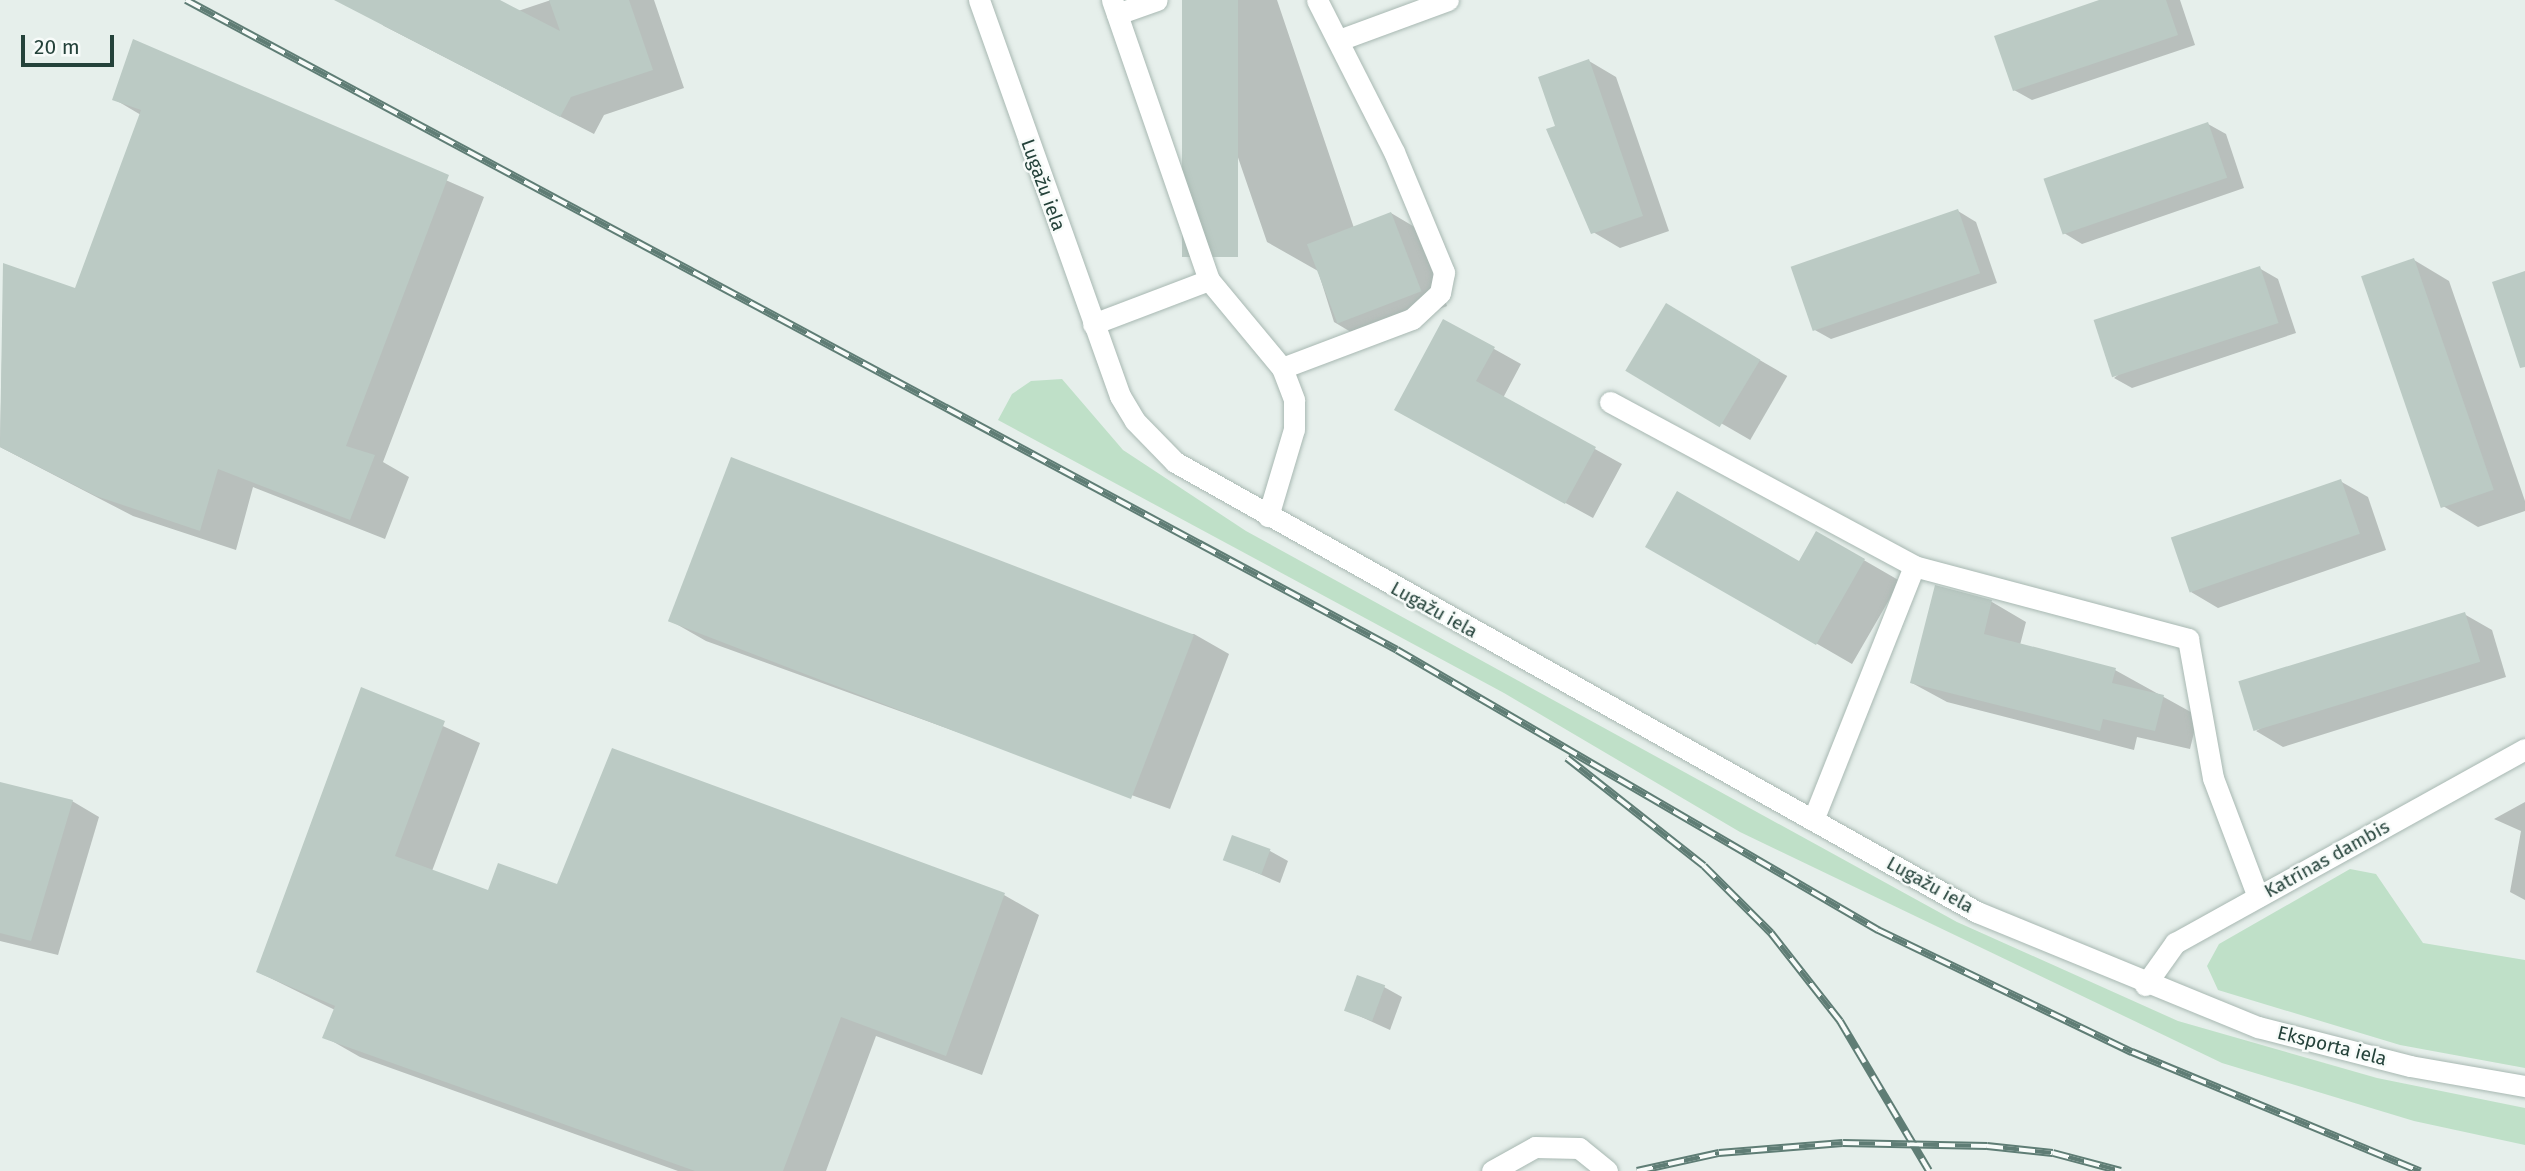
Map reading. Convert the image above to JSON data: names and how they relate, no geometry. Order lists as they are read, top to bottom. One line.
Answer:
{"streets":{"street":["Lugažu iela","Katrīnas dambis","Eksporta iela"]},"crossings":[["Lugažu iela","Katrīnas dambis"],["Lugažu iela","Eksporta iela"],["Katrīnas dambis","Eksporta iela"]],"scale_bar":"20 m"}
